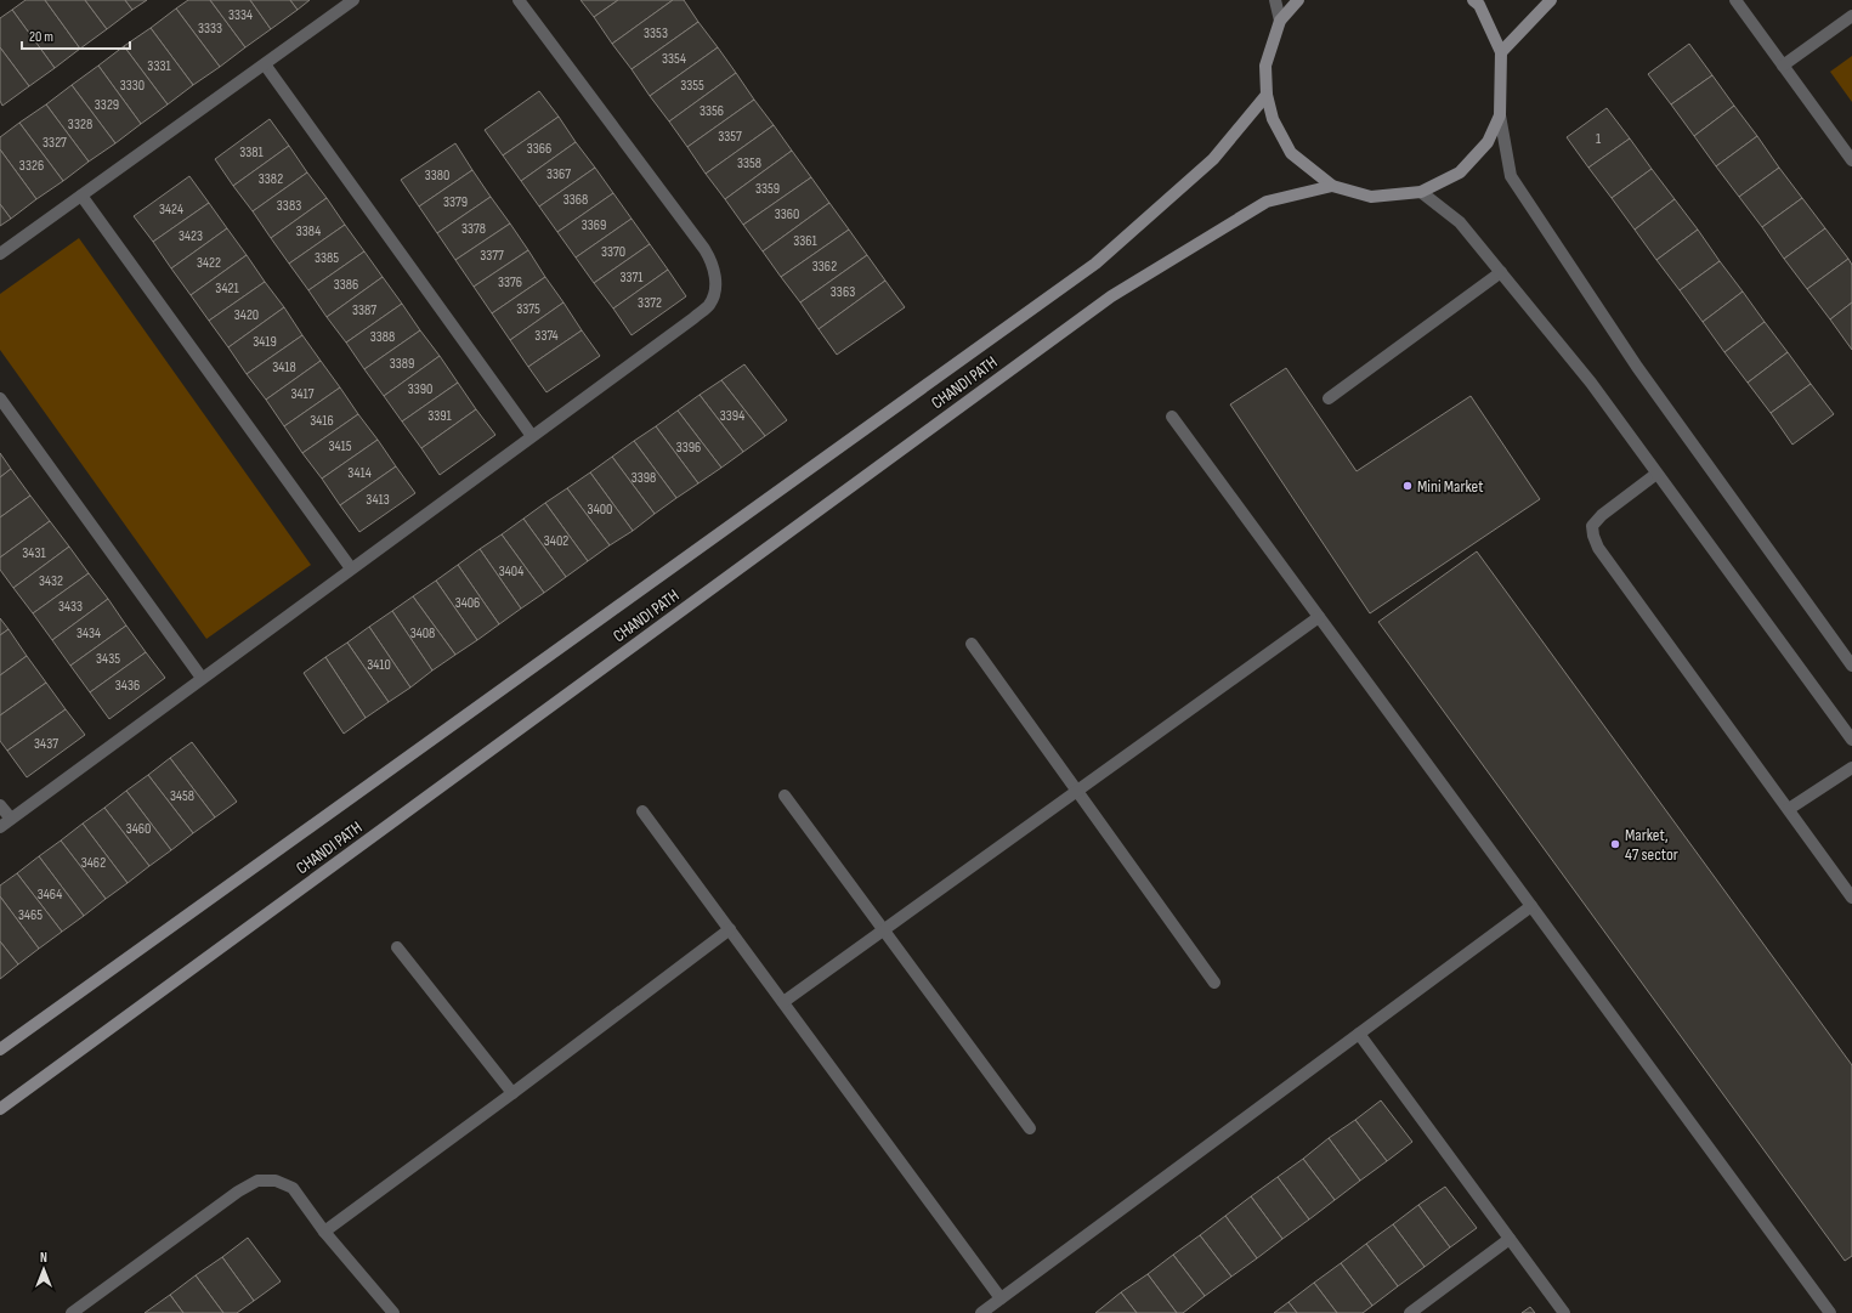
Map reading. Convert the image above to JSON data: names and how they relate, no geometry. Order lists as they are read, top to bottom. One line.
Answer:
{"streets":{"main road":["CHANDI PATH"]},"places":["Mini Market","Market, 47 sector"],"house_numbers":["3334","3333","3353","3354","3331","3330","3355","3329","3356","3328","3357","1","3327","3366","3381","3358","3326","3367","3380","3382","3359","3368","3379","3383","3424","3360","3369","3378","3384","3423","3361","3370","3377","3385","3422","3362","3371","3376","3386","3421","3363","3372","3375","3387","3420","3374","3388","3419","3389","3418","3390","3417","3391","3394","3416","3415","3396","3414","3398","3413","3400","3402","3431","3404","3432","3406","3433","3434","3408","3435","3410","3436","3437","3458","3460","3462","3464","3465"],"scale_bar":"20 m","north":"top"}
